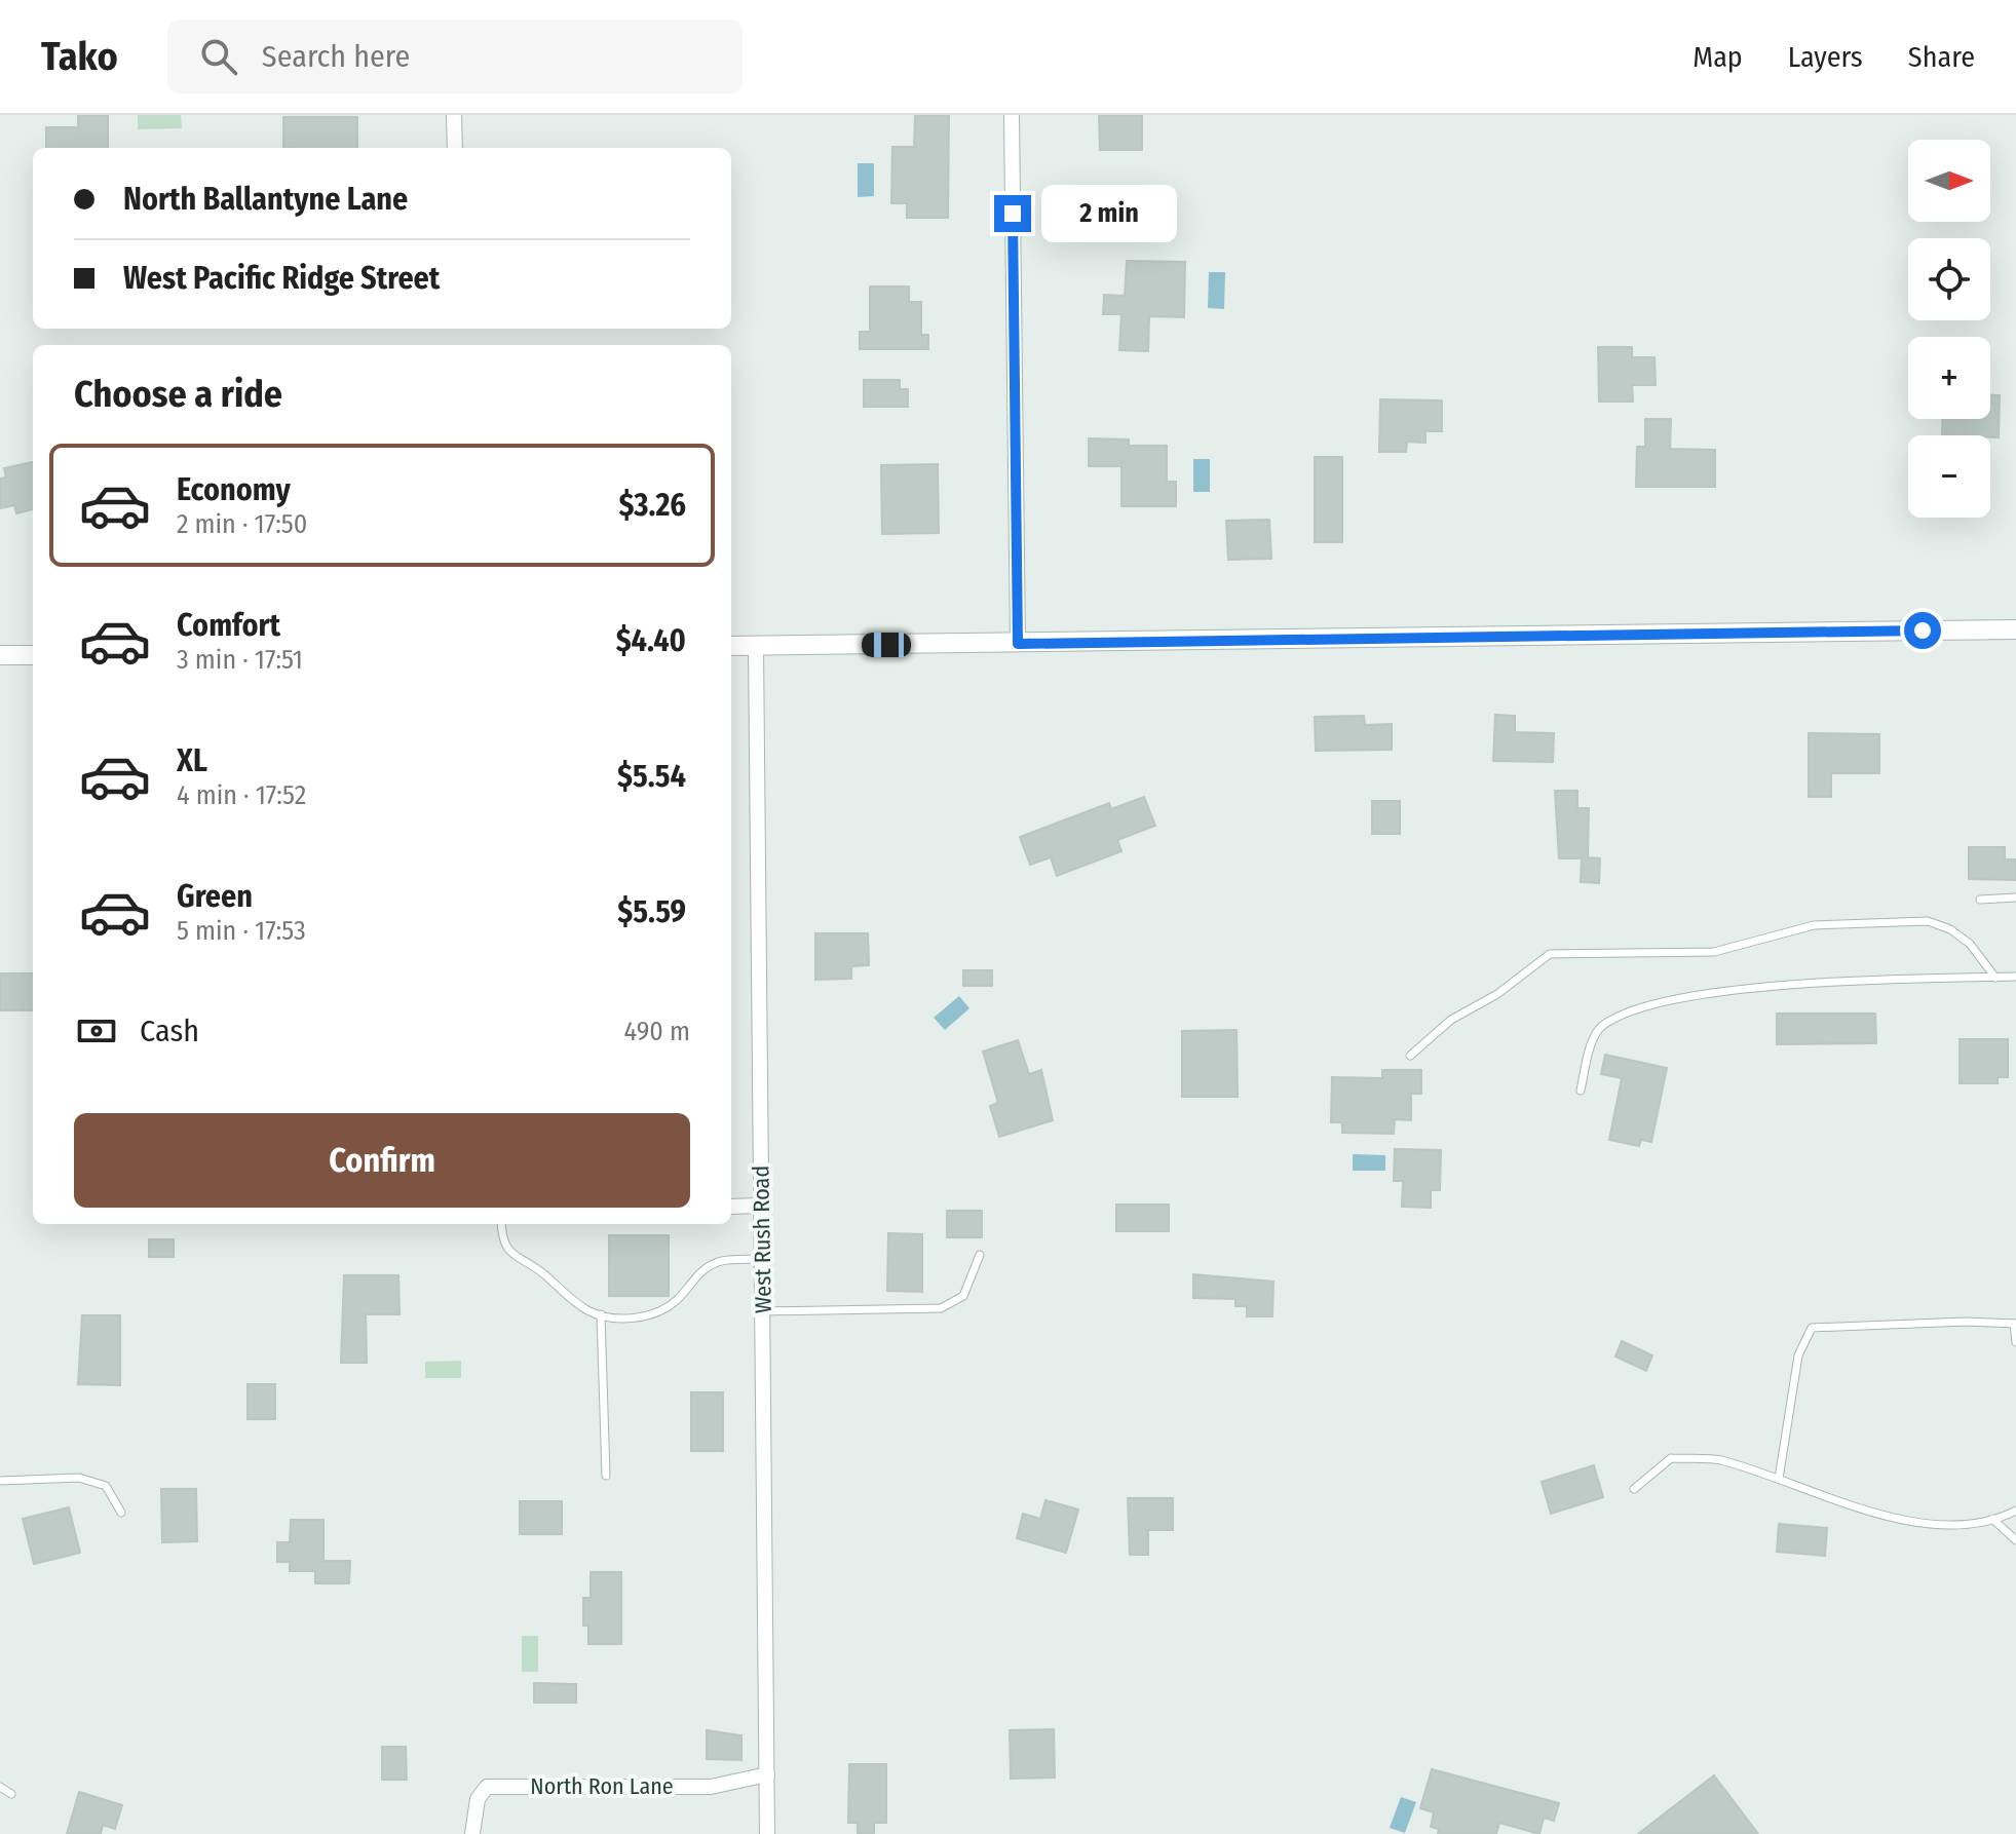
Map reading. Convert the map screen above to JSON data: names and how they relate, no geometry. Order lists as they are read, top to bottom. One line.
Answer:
{"streets":{"street":["West Rush Road","North Ron Lane"]},"crossings":[["West Rush Road","North Ron Lane"]],"north":"right","page":{"header":"Tako","search":"Search here","nav":["Map","Layers","Share"],"map_buttons":["+","−"],"banner":["North Ballantyne Lane","West Pacific Ridge Street"],"bubble":"2 min","heading":"Choose a ride","list":[{"name":"Economy","note":"2 min · 17:50","value":"$3.26"},{"name":"Comfort","note":"3 min · 17:51","value":"$4.40"},{"name":"XL","note":"4 min · 17:52","value":"$5.54"},{"name":"Green","note":"5 min · 17:53","value":"$5.59"}],"pay":["Cash","490 m"],"buttons":"Confirm"}}
